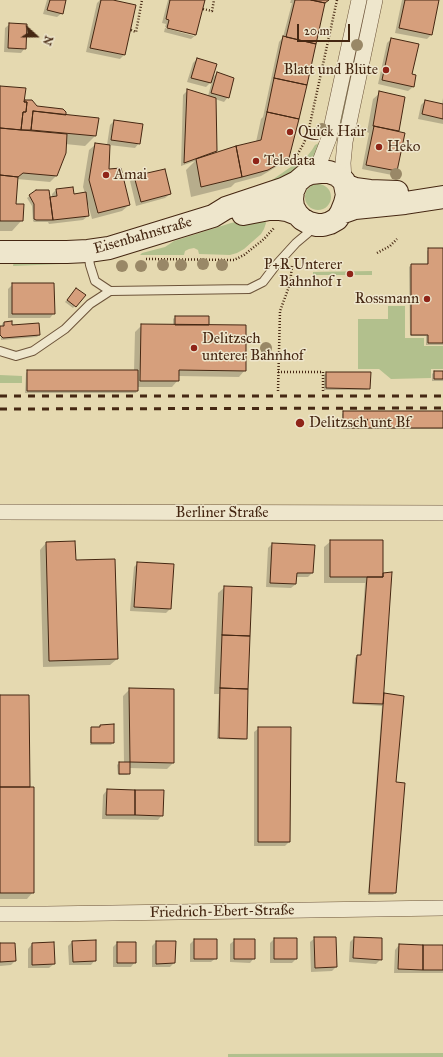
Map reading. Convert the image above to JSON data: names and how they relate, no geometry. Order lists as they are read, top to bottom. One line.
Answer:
{"streets":{"street":["Eisenbahnstraße","Berliner Straße","Friedrich-Ebert-Straße"]},"places":["Blatt und Blüte","Quick Hair","Heko","Teledata","Amai","P+R Unterer Bahnhof 1","Rossmann","Delitzsch unterer Bahnhof","Delitzsch unt Bf"],"scale_bar":"20 m","north":"right"}
